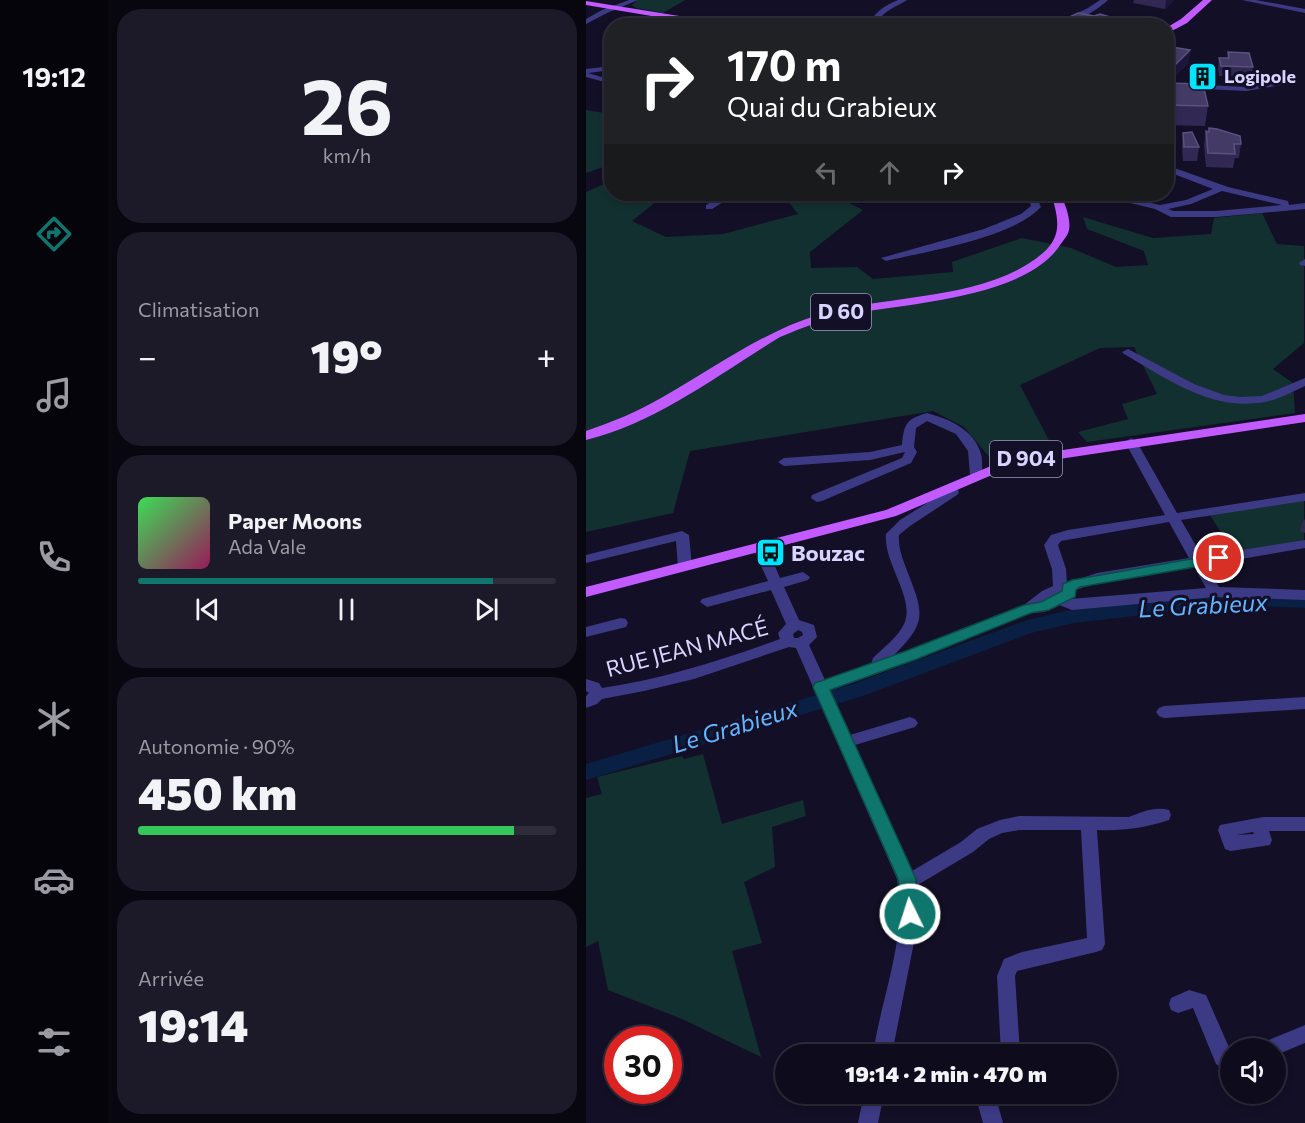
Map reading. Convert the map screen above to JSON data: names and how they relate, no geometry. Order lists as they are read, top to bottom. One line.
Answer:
{"streets":{"main road":["D 60","D 904"],"street":["RUE JEAN MACÉ"]},"water":["Le Grabieux"],"places":{"building":["Logipole"],"bus stop":["Bouzac"]},"page":{"tabs":"19:12","tile":[["26","km/h"],"Climatisation",["Autonomie · 90%","450 km"],["Arrivée","19:14"]],"turn":["170 m","Quai du Grabieux"],"heat":["−","19°","+"],"song":["Paper Moons","Ada Vale"],"limit":"30","trip":"19:14 · 2 min · 470 m"}}
